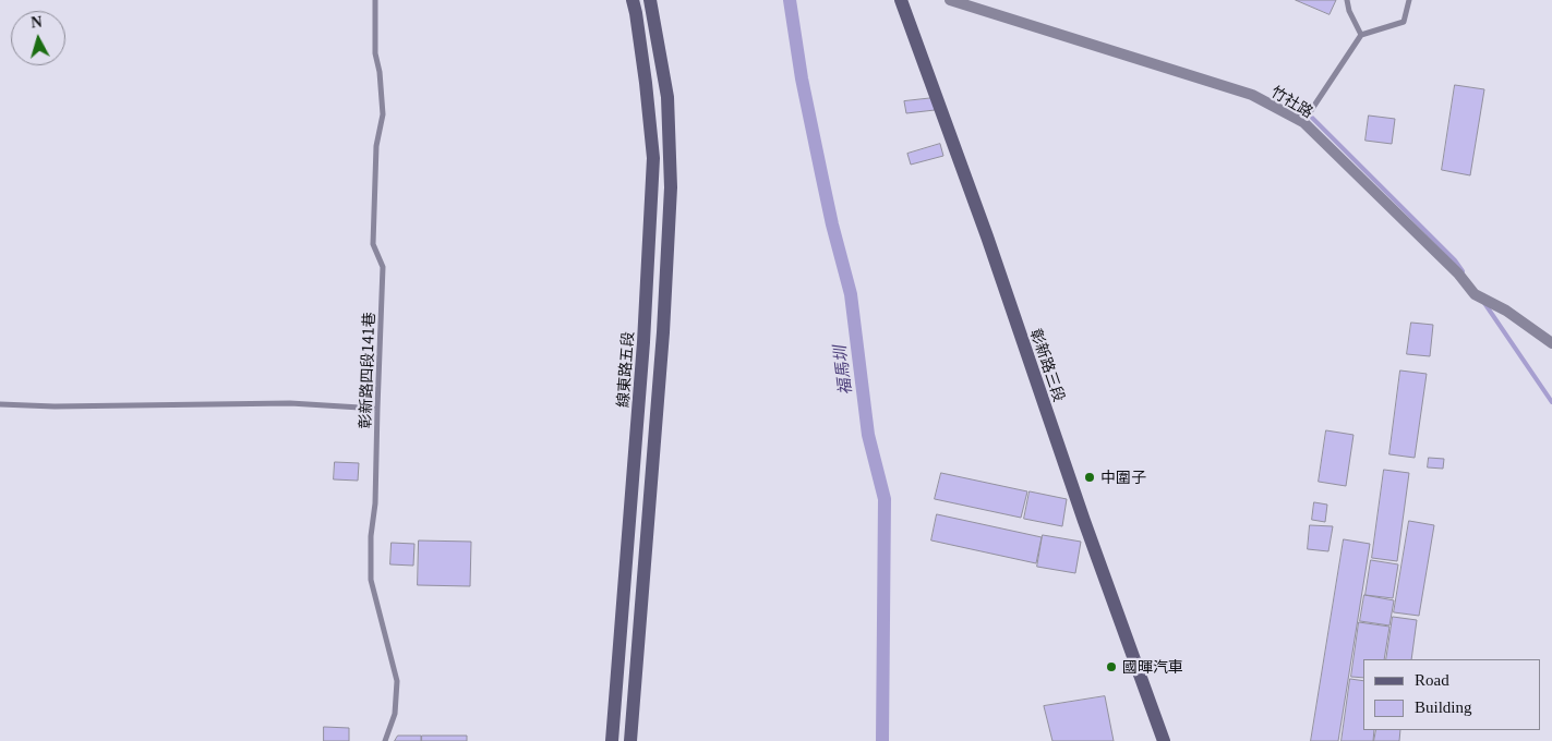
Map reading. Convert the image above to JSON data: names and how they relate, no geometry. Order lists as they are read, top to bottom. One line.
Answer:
{"streets":{"main road":["彰新路三段","線東路五段"],"street":["竹社路"],"lane":["彰新路四段141巷"]},"water":["福馬圳"],"places":["中圍子","國暉汽車"],"legend":["Road","Building"],"north":"top"}
